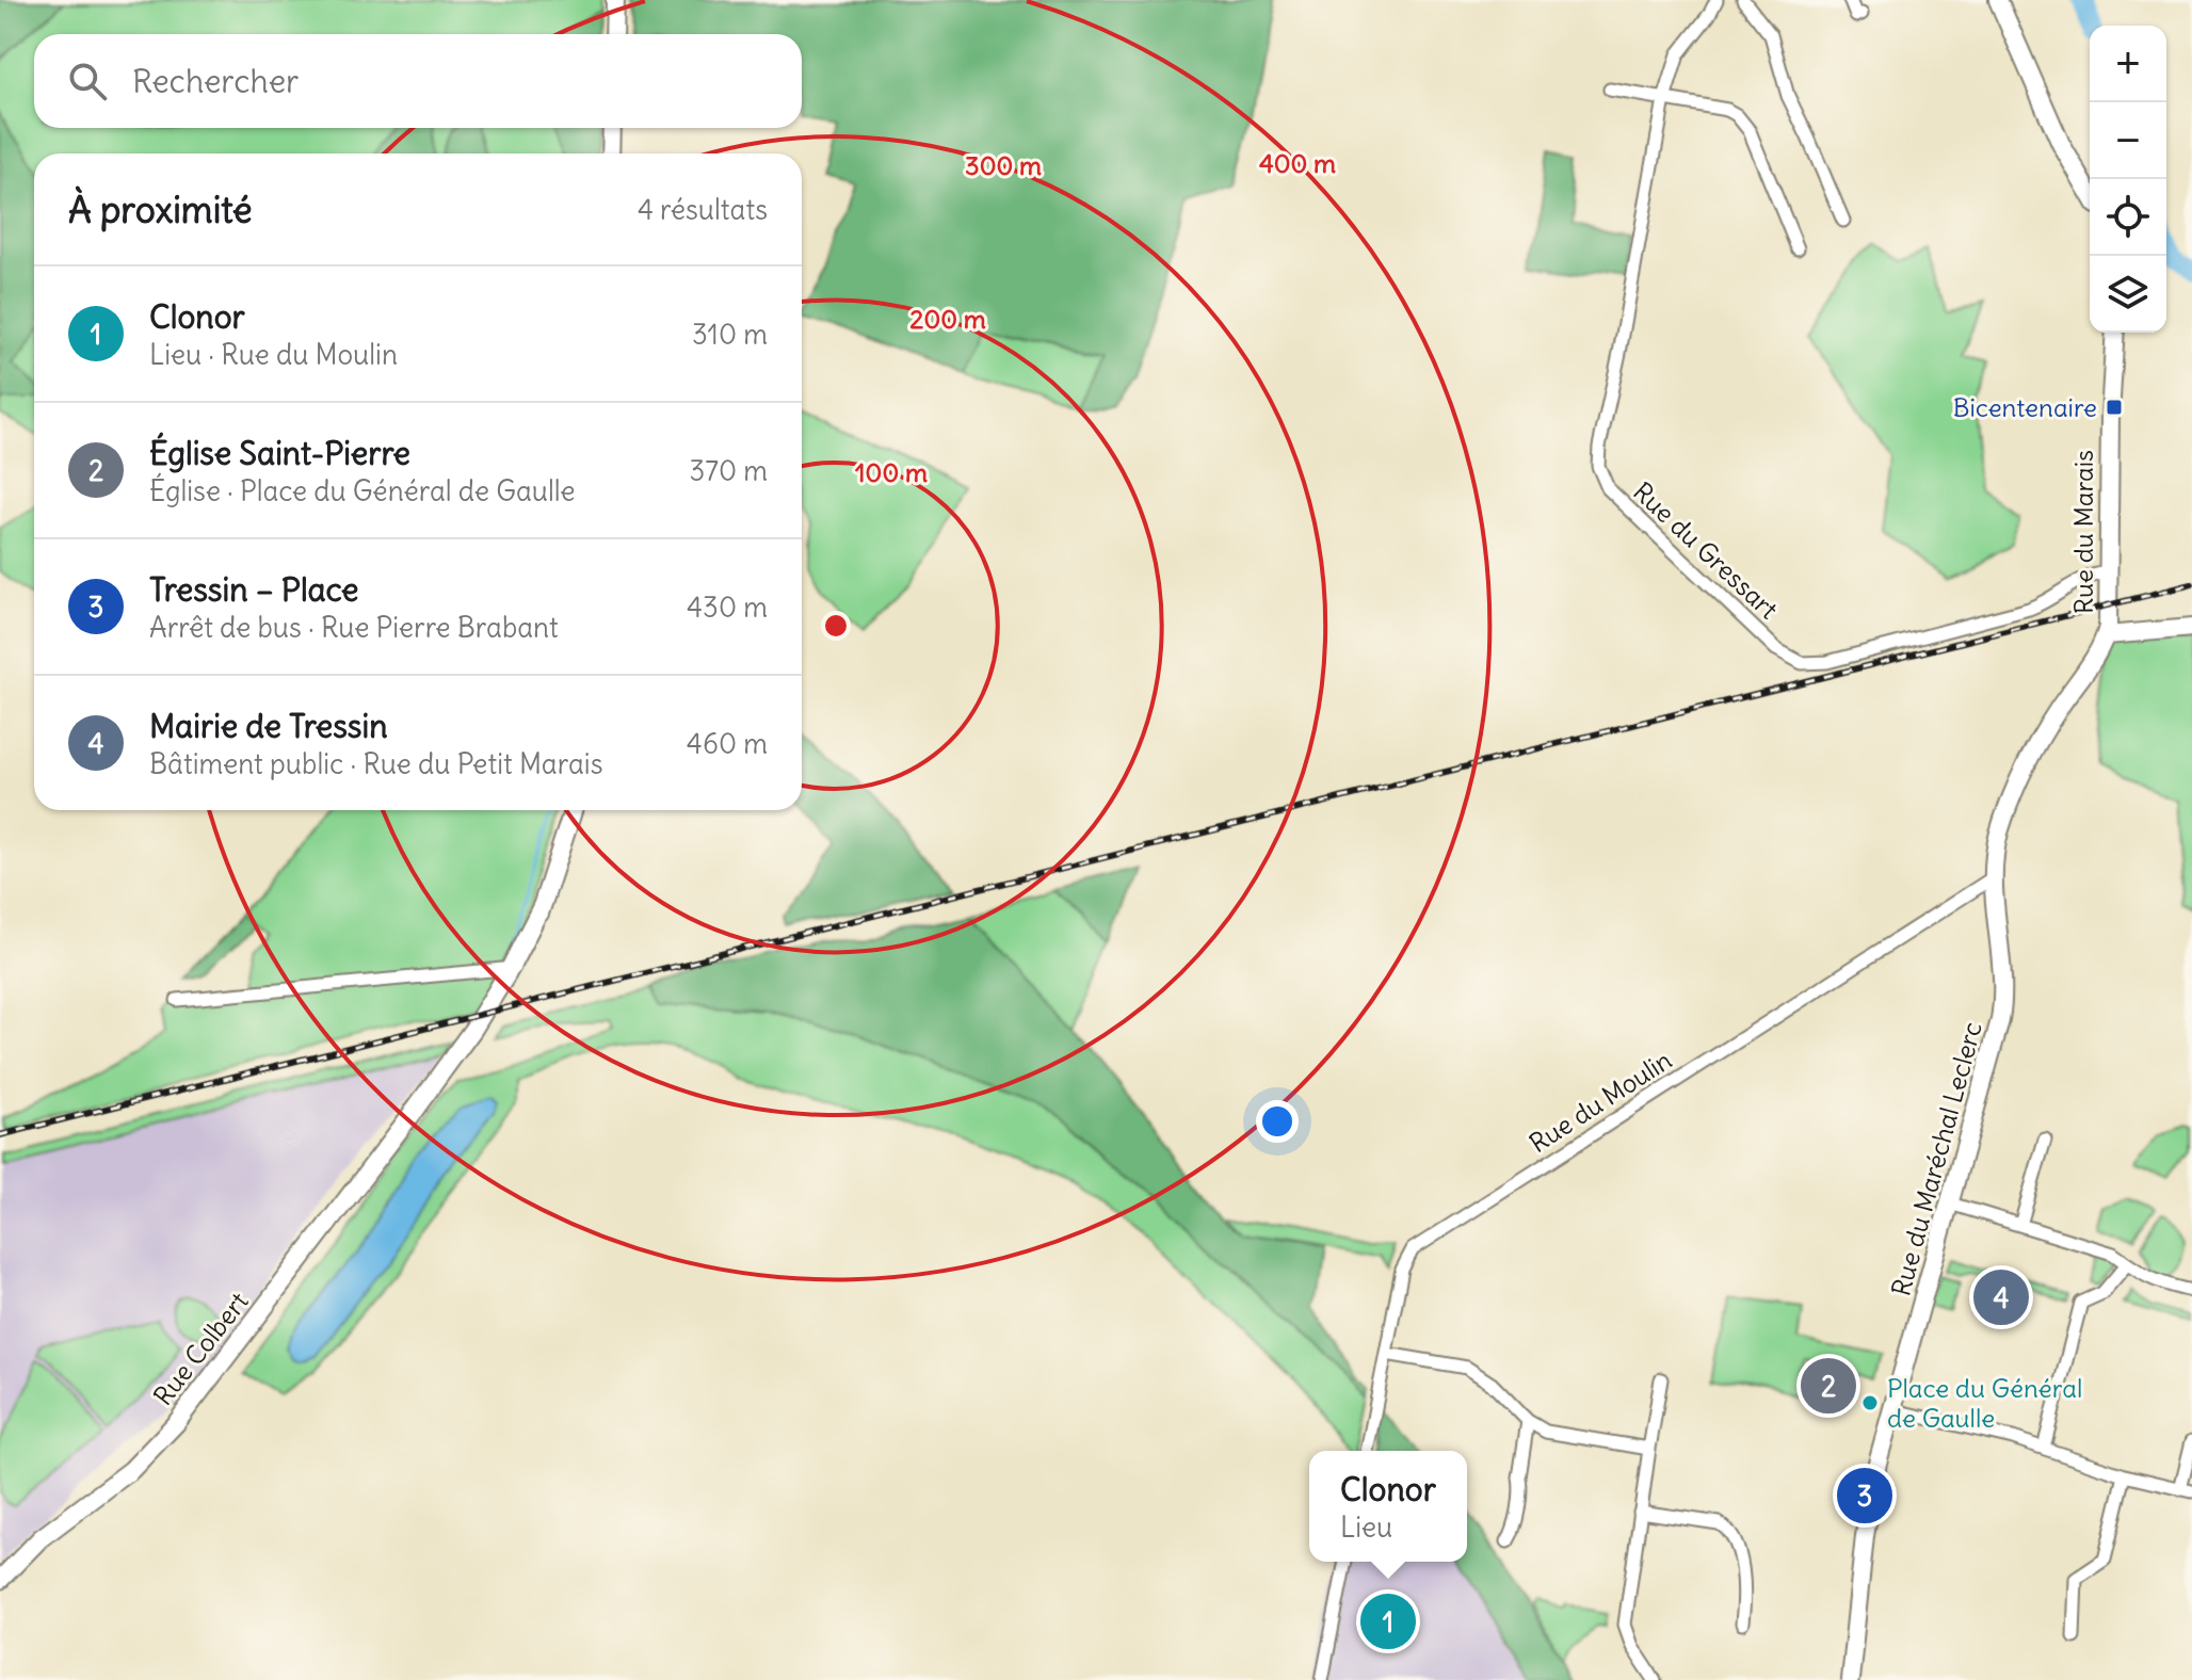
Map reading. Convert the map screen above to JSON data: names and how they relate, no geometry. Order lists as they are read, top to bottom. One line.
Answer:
{"streets":{"street":["Rue du Marais","Rue du Gressart","Rue du Moulin","Rue du Maréchal Leclerc","Rue Colbert"]},"crossings":[["Rue du Marais","Rue du Gressart"],["Rue du Marais","Rue du Maréchal Leclerc"],["Rue du Moulin","Rue du Maréchal Leclerc"]],"places":{"transit":["Bicentenaire"],"other":["Place du Général de Gaulle"]},"page":{"map_buttons":["+","−"],"search":"Rechercher","heading":["À proximité","4 résultats"],"list":[{"mark":"1","name":"Clonor","note":"Lieu · Rue du Moulin","value":"310 m"},{"mark":"2","name":"Église Saint-Pierre","note":"Église · Place du Général de Gaulle","value":"370 m"},{"mark":"3","name":"Tressin – Place","note":"Arrêt de bus · Rue Pierre Brabant","value":"430 m"},{"mark":"4","name":"Mairie de Tressin","note":"Bâtiment public · Rue du Petit Marais","value":"460 m"}],"pins":["4","2","3","1"],"popup":["Clonor","Lieu"]},"rings":["400 m","300 m","200 m","100 m"]}
